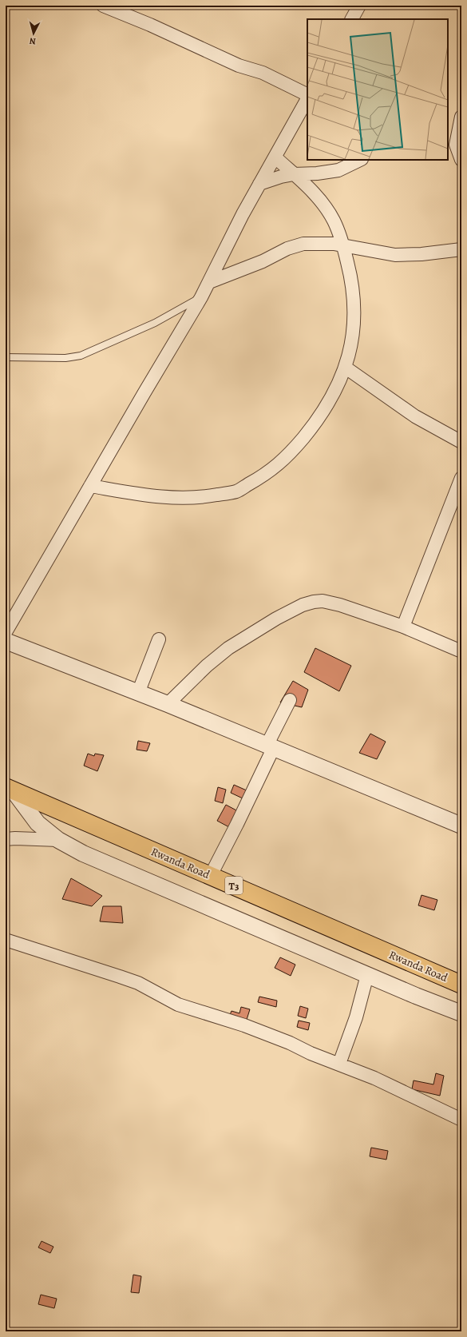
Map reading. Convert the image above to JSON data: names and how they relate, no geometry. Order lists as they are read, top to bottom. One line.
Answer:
{"streets":{"highway":["Rwanda Road","T3"]},"north":"bottom"}
